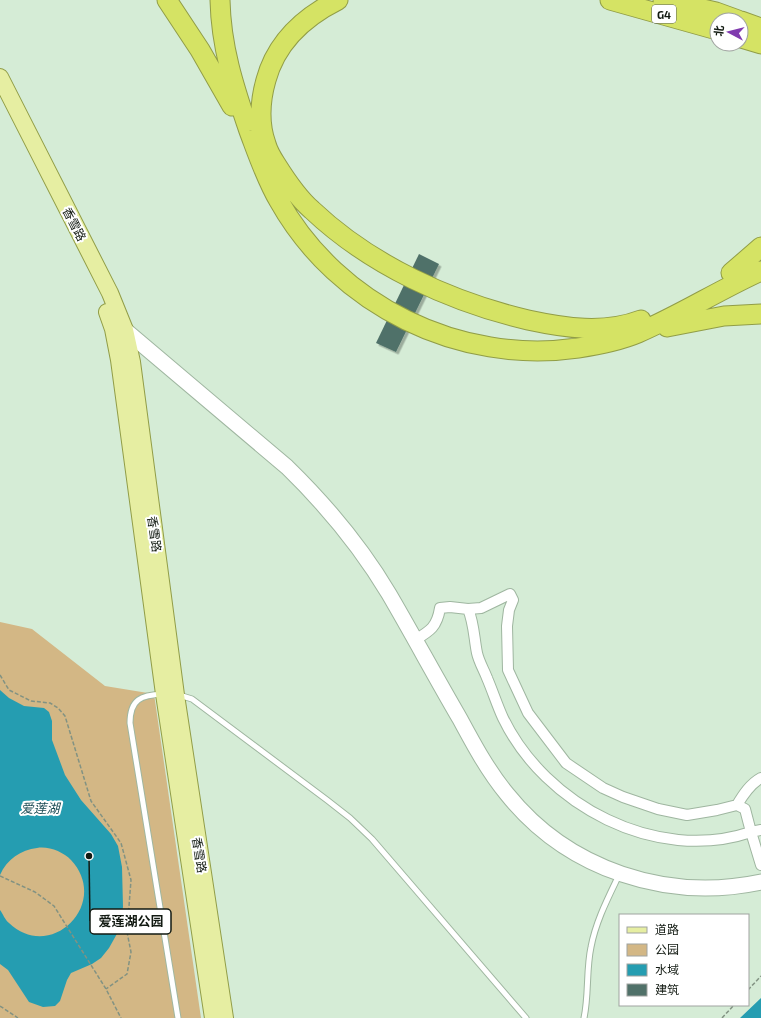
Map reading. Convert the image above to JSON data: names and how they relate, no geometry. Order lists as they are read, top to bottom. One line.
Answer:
{"streets":{"highway":["G4"],"main road":["香雪路"]},"water":["爱莲湖"],"places":["爱莲湖公园"],"legend":["道路","公园","水域","建筑"],"north":"left"}
